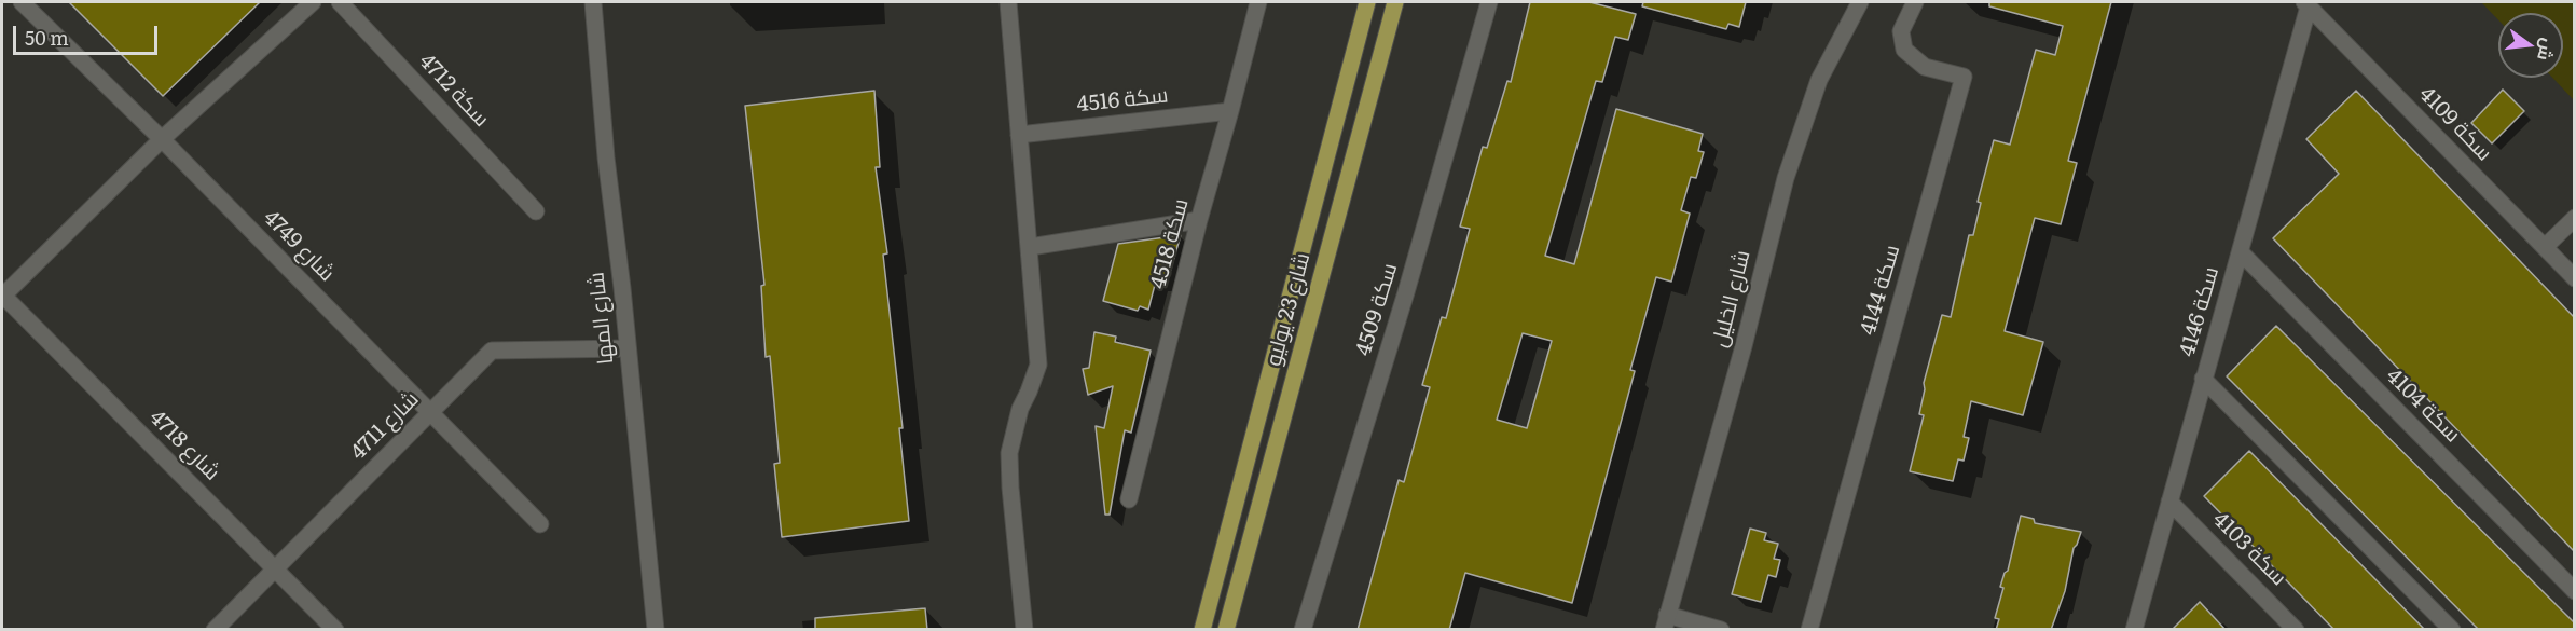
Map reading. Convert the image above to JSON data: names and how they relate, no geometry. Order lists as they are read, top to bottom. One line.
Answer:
{"streets":{"main road":["شارع 23 يوليو"],"street":["سكة 4712","سكة 4516","سكة 4109","سكة 4518","4749 شارع","سكة 4144","شارع الخليل","سكة 4509","سكة 4146","شارع المها","سكة 4104","4711 شارع","4718 شارع","سكة 4103"]},"crossings":[["سكة 4516","سكة 4518"],["سكة 4109","سكة 4146"],["4749 شارع","4711 شارع"],["سكة 4146","سكة 4104"],["سكة 4146","سكة 4103"],["شارع المها","4711 شارع"],["4711 شارع","4718 شارع"]],"scale_bar":"50 m","north":"right"}
